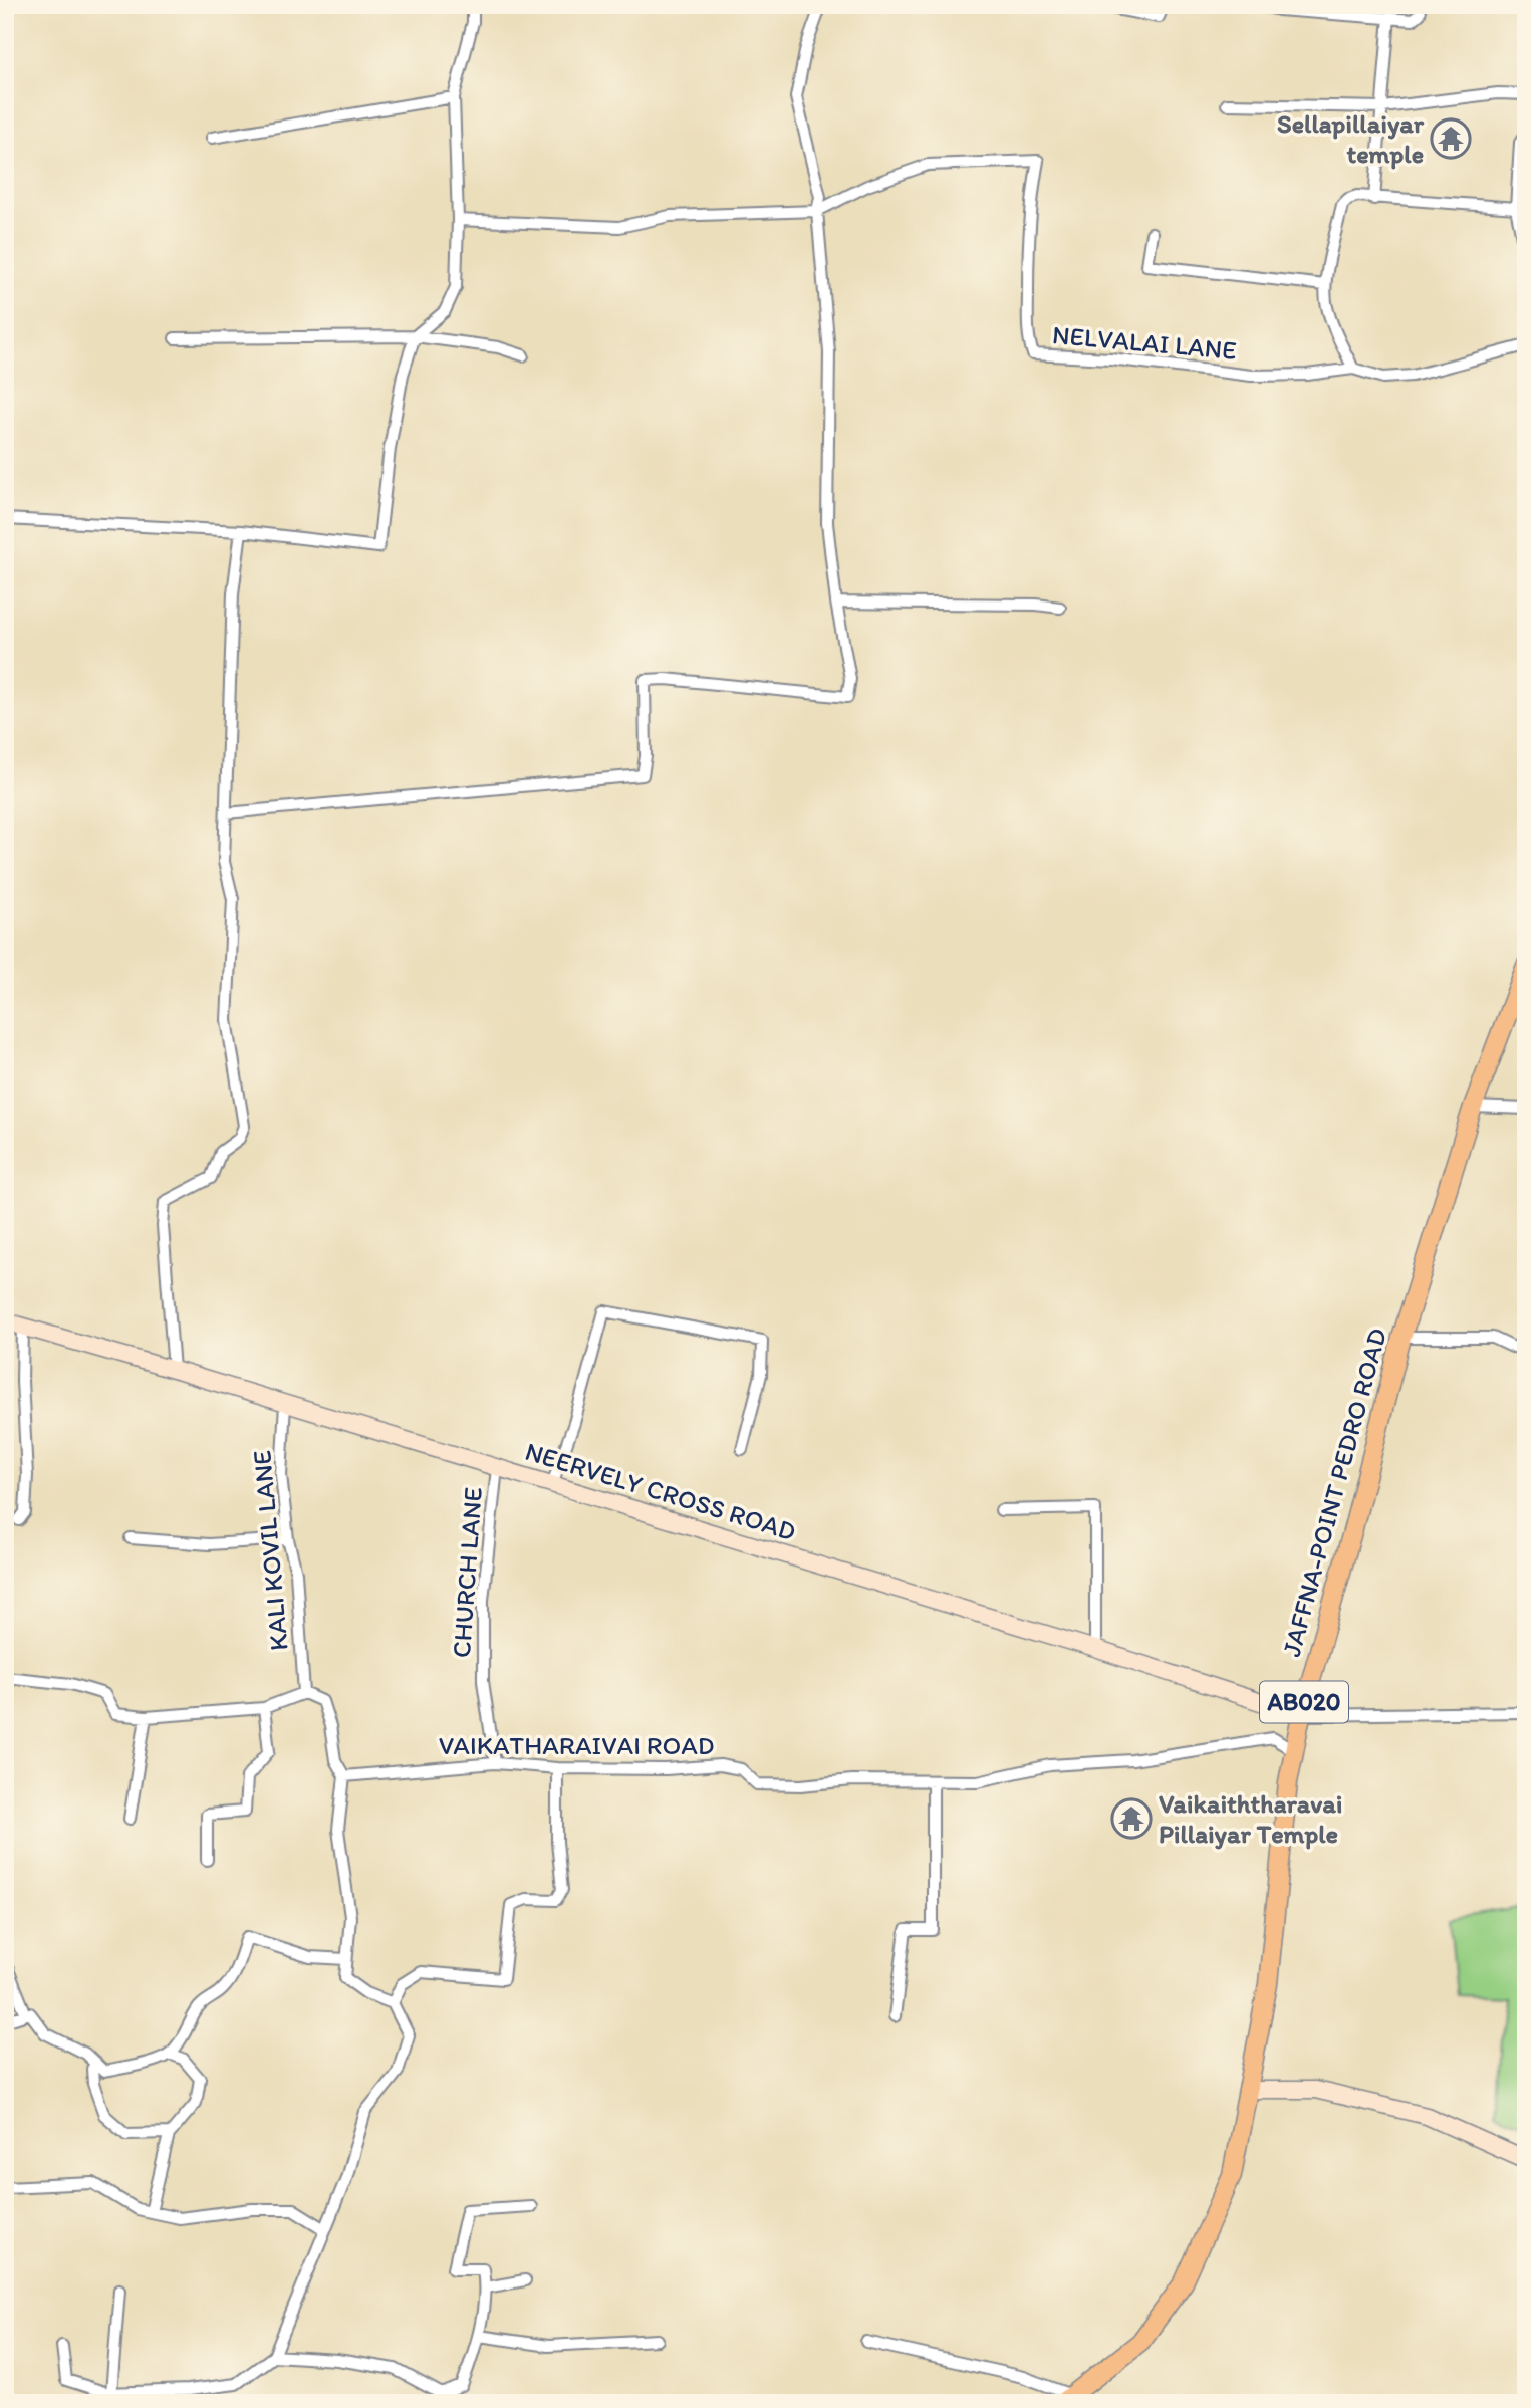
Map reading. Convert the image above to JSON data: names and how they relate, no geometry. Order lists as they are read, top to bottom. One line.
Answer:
{"streets":{"main road":["JAFFNA-POINT PEDRO ROAD","AB020"],"street":["NELVALAI LANE","NEERVELY CROSS ROAD","KALI KOVIL LANE","CHURCH LANE","VAIKATHARAIVAI ROAD"]},"crossings":[["NEERVELY CROSS ROAD","JAFFNA-POINT PEDRO ROAD"],["NEERVELY CROSS ROAD","KALI KOVIL LANE"],["NEERVELY CROSS ROAD","CHURCH LANE"],["JAFFNA-POINT PEDRO ROAD","VAIKATHARAIVAI ROAD"],["CHURCH LANE","VAIKATHARAIVAI ROAD"]],"places":{"temple":["Sellapillaiyar temple","Vaikaiththaravai Pillaiyar Temple"]}}
